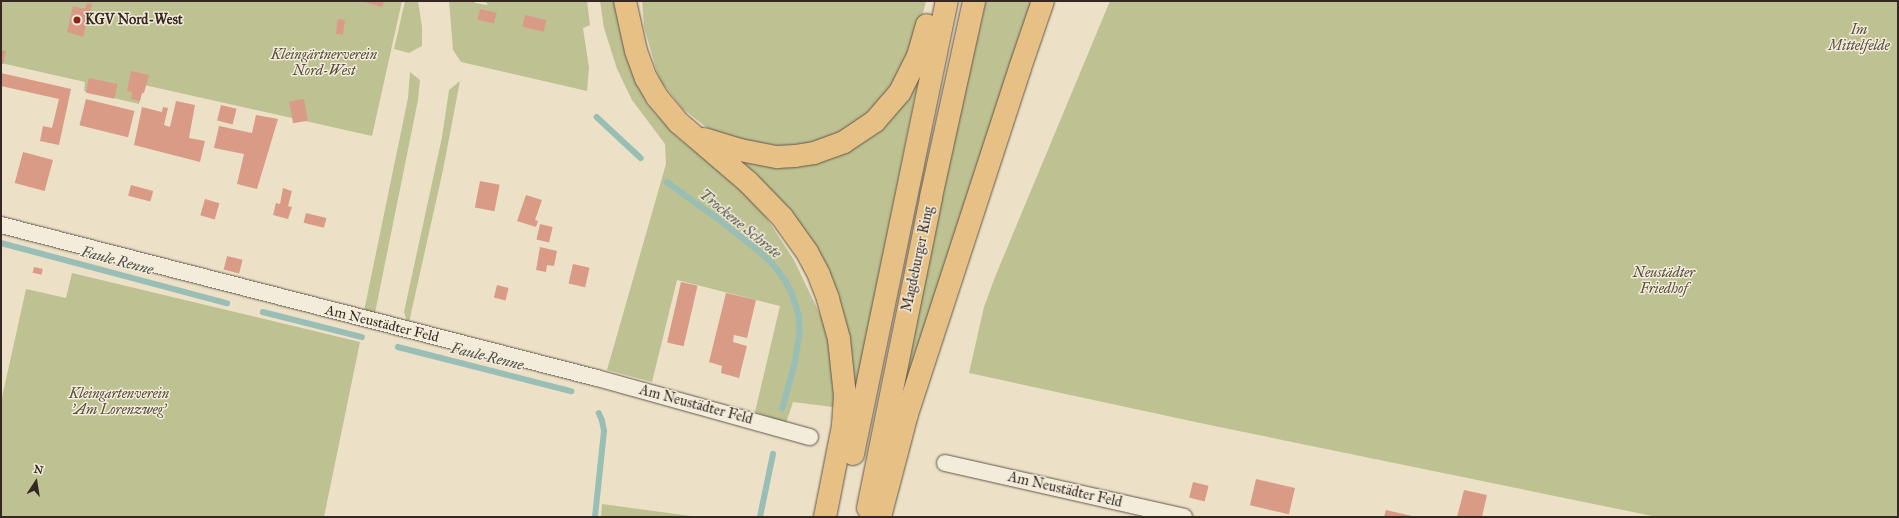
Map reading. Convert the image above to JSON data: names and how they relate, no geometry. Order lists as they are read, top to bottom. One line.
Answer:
{"streets":{"highway":["Magdeburger Ring"],"street":["Am Neustädter Feld"]},"water":["Trockene Schrote","Faule Renne"],"parks":["Im Mittelfelde","Kleingärtnerverein Nord-West","Neustädter Friedhof","Kleingartenverein 'Am Lorenzweg'"],"places":["KGV Nord-West"],"north":"top"}
